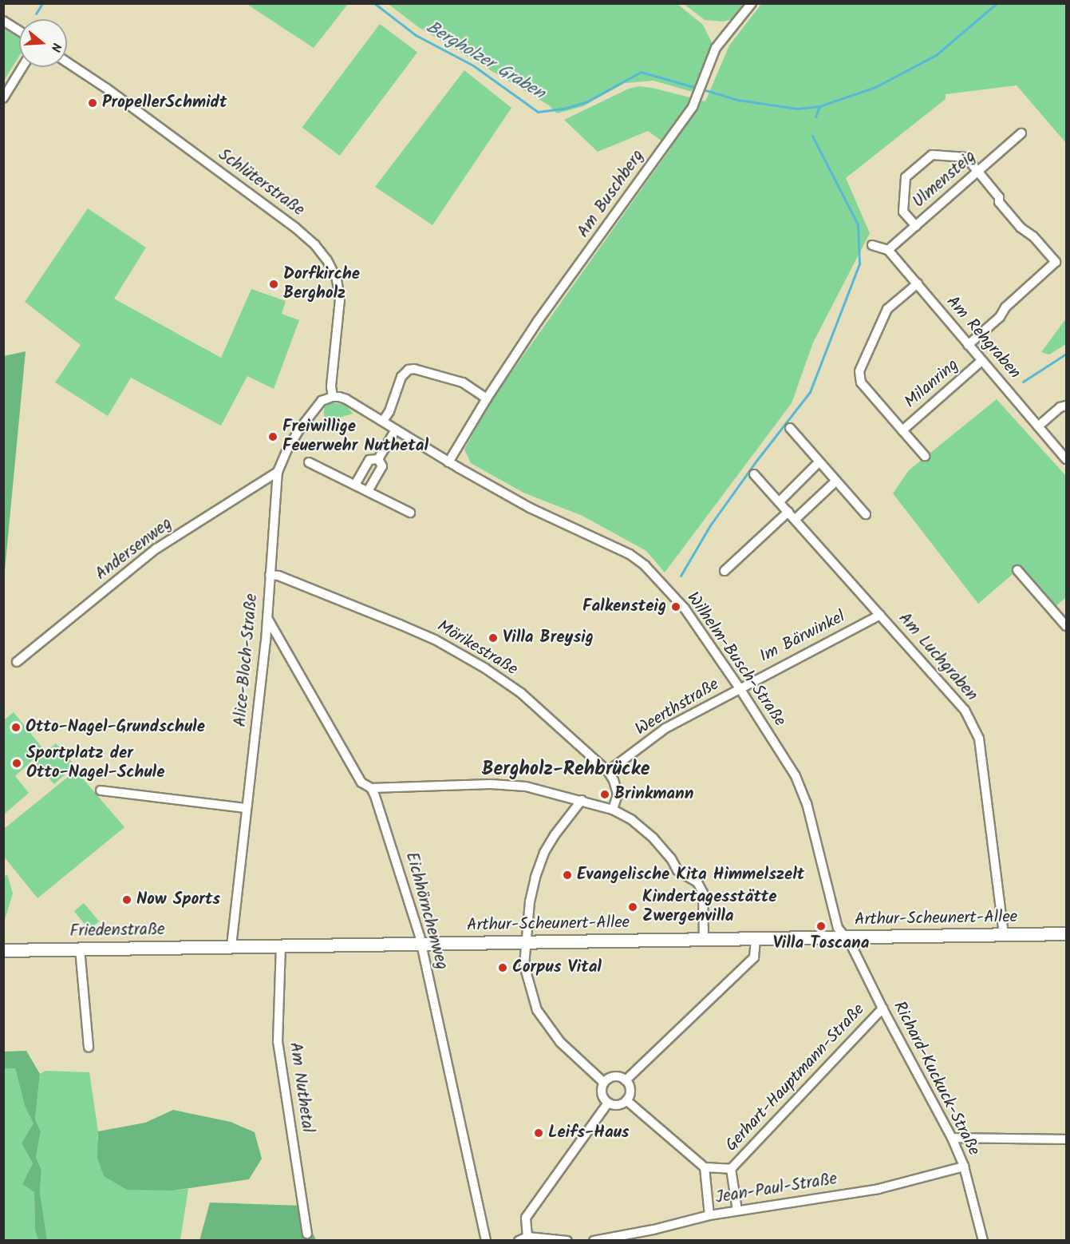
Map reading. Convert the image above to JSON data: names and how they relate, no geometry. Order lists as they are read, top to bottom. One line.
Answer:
{"streets":{"main road":["Arthur-Scheunert-Allee","Friedenstraße"],"street":["Ulmensteig","Schlüterstraße","Am Buschberg","Am Rehgraben","Milanring","Andersenweg","Im Bärwinkel","Mörikestraße","Am Luchgraben","Wilhelm-Busch-Straße","Alice-Bloch-Straße","Weerthstraße","Eichhörnchenweg","Gerhart-Hauptmann-Straße","Richard-Kuckuck-Straße","Am Nuthetal","Jean-Paul-Straße"]},"crossings":[["Ulmensteig","Am Rehgraben"],["Schlüterstraße","Wilhelm-Busch-Straße"],["Schlüterstraße","Alice-Bloch-Straße"],["Am Buschberg","Wilhelm-Busch-Straße"],["Am Rehgraben","Milanring"],["Andersenweg","Alice-Bloch-Straße"],["Im Bärwinkel","Am Luchgraben"],["Im Bärwinkel","Wilhelm-Busch-Straße"],["Im Bärwinkel","Weerthstraße"],["Mörikestraße","Alice-Bloch-Straße"],["Mörikestraße","Weerthstraße"],["Am Luchgraben","Arthur-Scheunert-Allee"],["Wilhelm-Busch-Straße","Alice-Bloch-Straße"],["Wilhelm-Busch-Straße","Weerthstraße"],["Wilhelm-Busch-Straße","Arthur-Scheunert-Allee"],["Wilhelm-Busch-Straße","Richard-Kuckuck-Straße"],["Alice-Bloch-Straße","Eichhörnchenweg"],["Alice-Bloch-Straße","Arthur-Scheunert-Allee"],["Alice-Bloch-Straße","Friedenstraße"],["Eichhörnchenweg","Arthur-Scheunert-Allee"],["Arthur-Scheunert-Allee","Friedenstraße"],["Arthur-Scheunert-Allee","Richard-Kuckuck-Straße"],["Arthur-Scheunert-Allee","Am Nuthetal"],["Gerhart-Hauptmann-Straße","Richard-Kuckuck-Straße"],["Gerhart-Hauptmann-Straße","Jean-Paul-Straße"],["Richard-Kuckuck-Straße","Jean-Paul-Straße"]],"districts":["Bergholz-Rehbrücke"],"water":["Bergholzer Graben"],"places":["PropellerSchmidt","Dorfkirche Bergholz","Freiwillige Feuerwehr Nuthetal","Falkensteig","Villa Breysig","Otto-Nagel-Grundschule","Sportplatz der Otto-Nagel-Schule","Brinkmann","Evangelische Kita Himmelszelt","Now Sports","Kindertagesstätte Zwergenvilla","Villa Toscana","Corpus Vital","Leifs-Haus"],"north":"right"}
